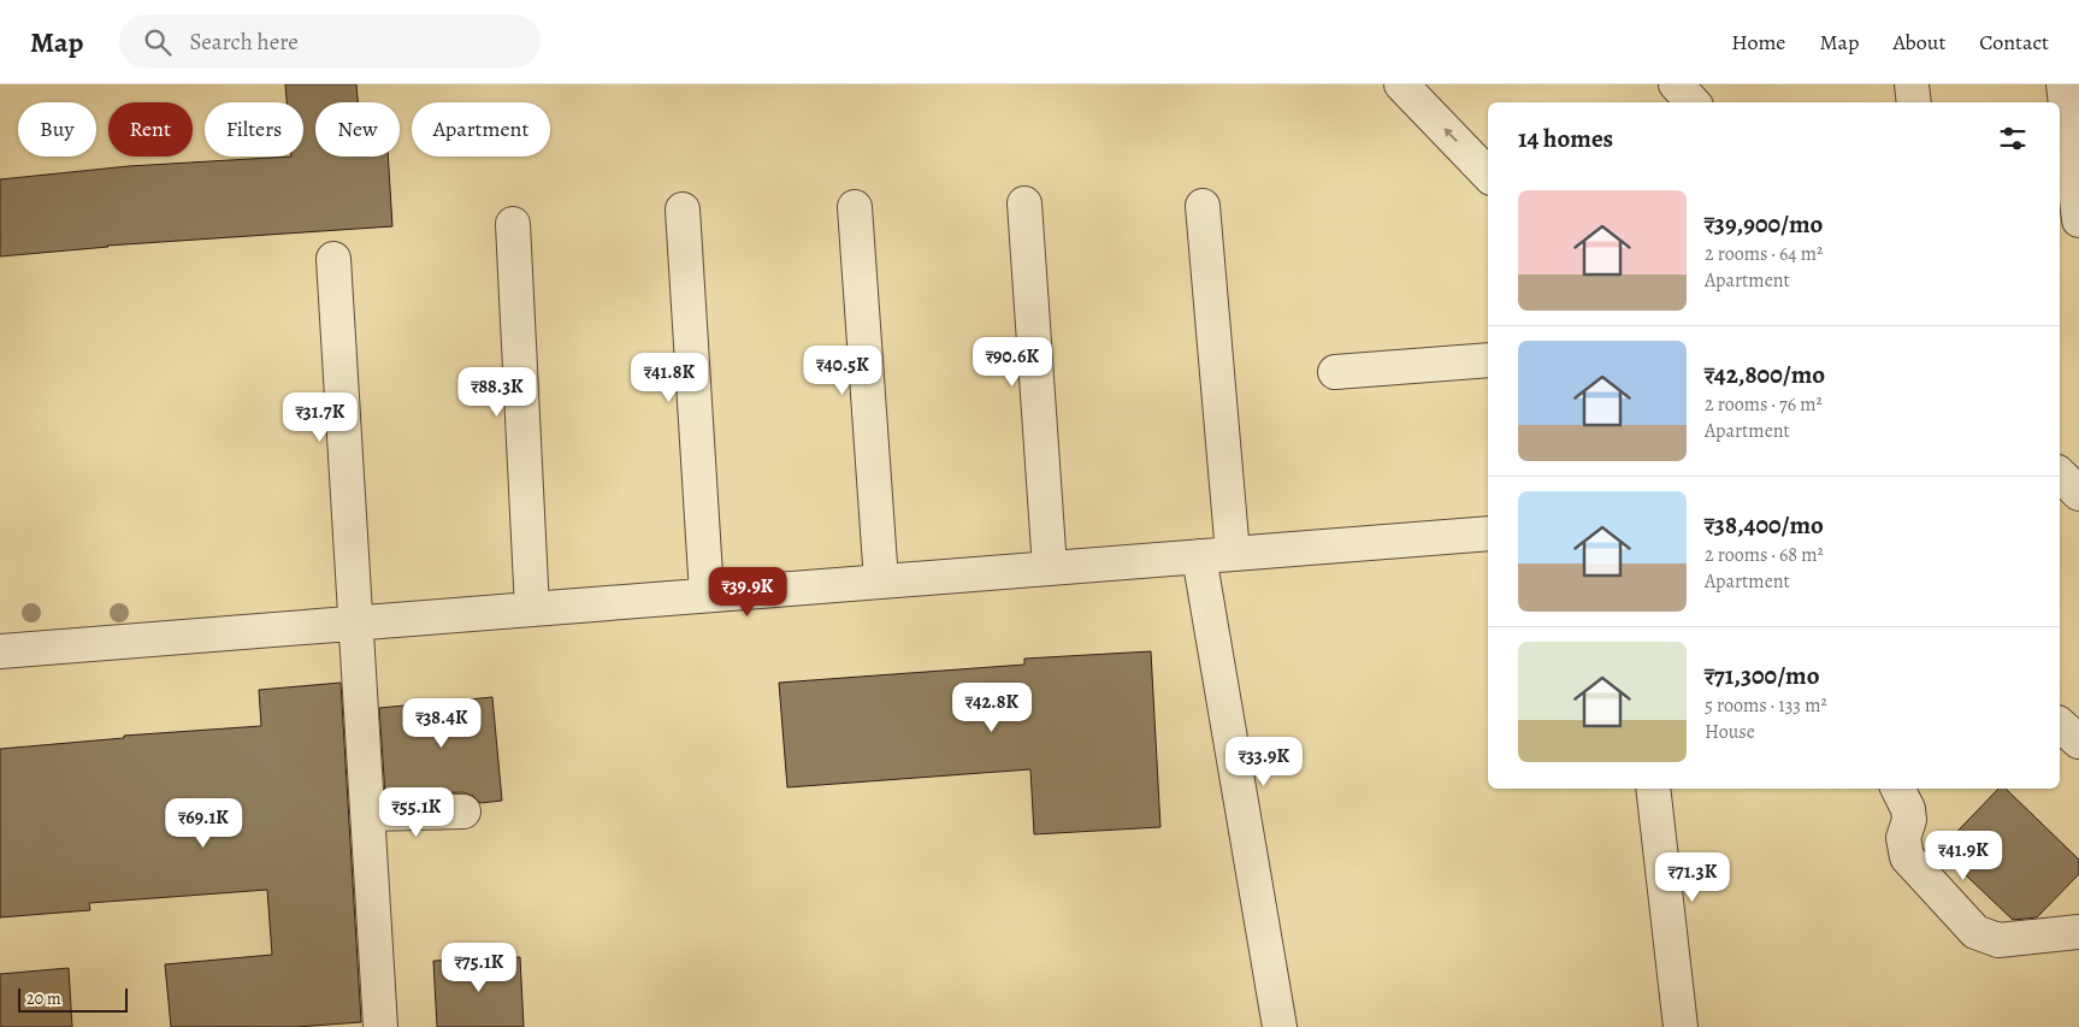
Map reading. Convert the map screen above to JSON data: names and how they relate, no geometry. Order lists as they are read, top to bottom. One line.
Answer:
{"scale_bar":"20 m","page":{"header":"Map","search":"Search here","nav":["Home","Map","About","Contact"],"chip":["Buy","Rent","Filters","New","Apartment"],"heading":"14 homes","list":[{"name":"₹39,900/mo","note":"2 rooms · 64 m² · Apartment"},{"name":"₹42,800/mo","note":"2 rooms · 76 m² · Apartment"},{"name":"₹38,400/mo","note":"2 rooms · 68 m² · Apartment"},{"name":"₹71,300/mo","note":"5 rooms · 133 m² · House"}],"price":["₹90.6K","₹40.5K","₹41.8K","₹88.3K","₹31.7K","₹39.9K","₹42.8K","₹38.4K","₹33.9K","₹55.1K","₹69.1K","₹41.9K","₹71.3K","₹75.1K"],"scale":"20 m"}}
